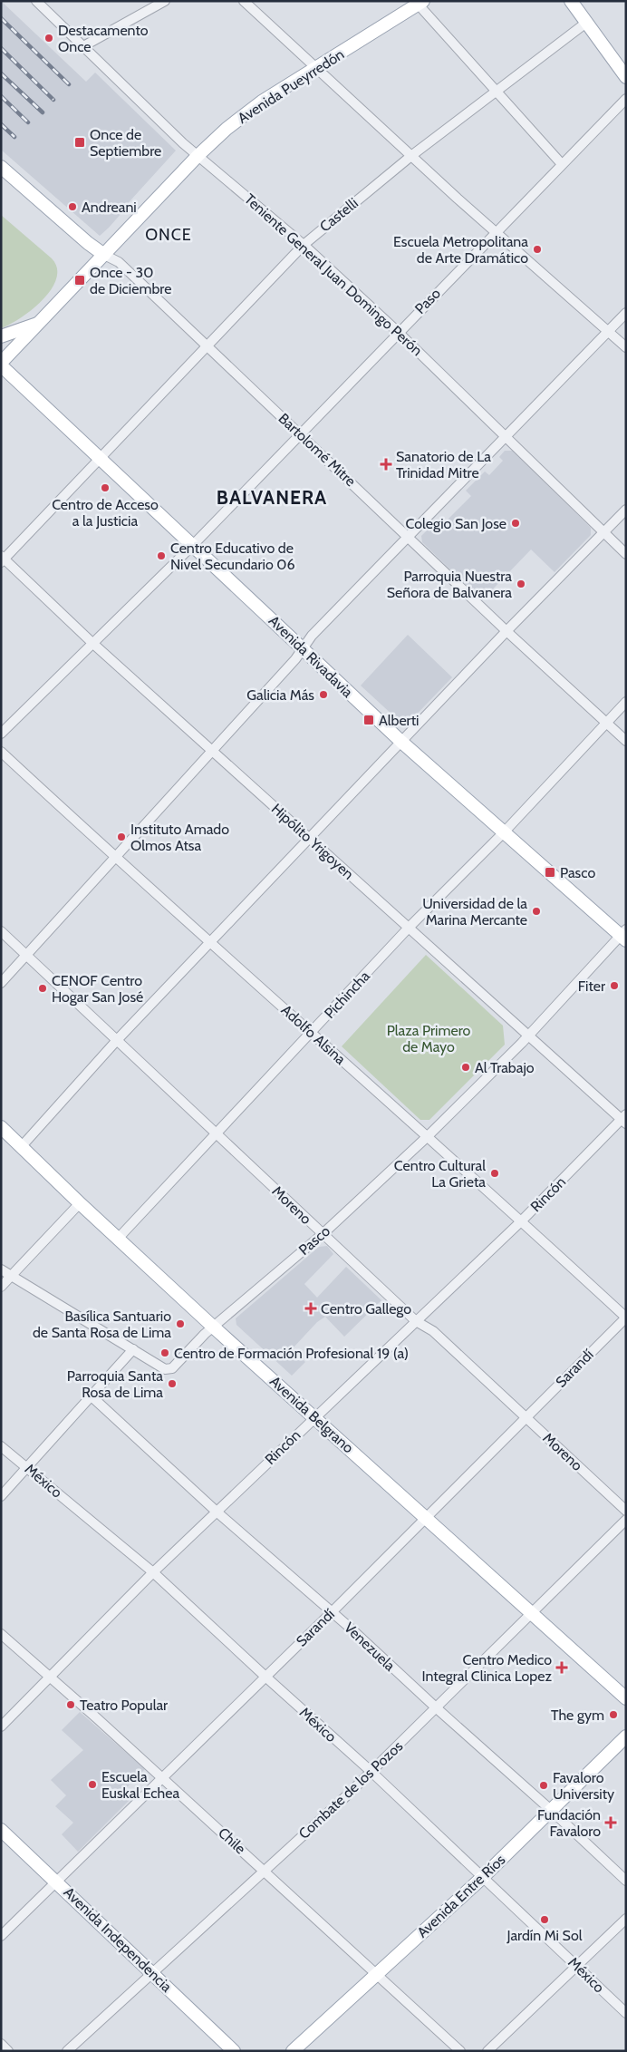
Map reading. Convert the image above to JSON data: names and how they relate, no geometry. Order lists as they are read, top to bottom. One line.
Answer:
{"streets":{"main road":["Avenida Pueyrredón","Bartolomé Mitre","Avenida Rivadavia","Avenida Belgrano","Avenida Entre Ríos","Avenida Independencia"],"street":["Castelli","Teniente General Juan Domingo Perón","Paso","Hipólito Yrigoyen","Pichincha","Adolfo Alsina","Rincón","Moreno","Pasco","Sarandí","México","Venezuela","Combate de los Pozos","Chile"]},"crossings":[["Avenida Pueyrredón","Teniente General Juan Domingo Perón"],["Avenida Pueyrredón","Bartolomé Mitre"],["Avenida Pueyrredón","Avenida Rivadavia"],["Castelli","Teniente General Juan Domingo Perón"],["Castelli","Bartolomé Mitre"],["Castelli","Avenida Rivadavia"],["Castelli","Hipólito Yrigoyen"],["Teniente General Juan Domingo Perón","Paso"],["Paso","Bartolomé Mitre"],["Paso","Avenida Rivadavia"],["Paso","Hipólito Yrigoyen"],["Bartolomé Mitre","Pichincha"],["Avenida Rivadavia","Pichincha"],["Avenida Rivadavia","Pasco"],["Hipólito Yrigoyen","Pichincha"],["Hipólito Yrigoyen","Rincón"],["Hipólito Yrigoyen","Pasco"],["Pichincha","Adolfo Alsina"],["Pichincha","Moreno"],["Pichincha","Avenida Belgrano"],["Adolfo Alsina","Rincón"],["Adolfo Alsina","Pasco"],["Adolfo Alsina","Sarandí"],["Rincón","Moreno"],["Rincón","Avenida Belgrano"],["Rincón","México"],["Rincón","Venezuela"],["Rincón","Chile"],["Moreno","Pasco"],["Moreno","Sarandí"],["Pasco","Avenida Belgrano"],["Sarandí","Avenida Belgrano"],["Sarandí","México"],["Sarandí","Venezuela"],["Sarandí","Chile"],["Sarandí","Avenida Independencia"],["Avenida Belgrano","Combate de los Pozos"],["México","Combate de los Pozos"],["México","Avenida Entre Ríos"],["Venezuela","Combate de los Pozos"],["Venezuela","Avenida Entre Ríos"],["Combate de los Pozos","Chile"],["Combate de los Pozos","Avenida Independencia"],["Chile","Avenida Entre Ríos"]],"districts":["ONCE","BALVANERA"],"parks":["Plaza Primero de Mayo"],"places":{"other":["Destacamento Once","Andreani","Escuela Metropolitana de Arte Dramático","Centro de Acceso a la Justicia","Colegio San Jose","Centro Educativo de Nivel Secundario 06","Parroquia Nuestra Señora de Balvanera","Galicia Más","Instituto Amado Olmos Atsa","Universidad de la Marina Mercante","Fiter","CENOF Centro Hogar San José","Al Trabajo","Centro Cultural La Grieta","Basílica Santuario de Santa Rosa de Lima","Centro de Formación Profesional 19 (a)","Parroquia Santa Rosa de Lima","Teatro Popular","The gym","Escuela Euskal Echea","Favaloro University","Jardín Mi Sol"],"transit":["Once de Septiembre","Once - 30 de Diciembre","Alberti","Pasco"],"health":["Sanatorio de La Trinidad Mitre","Centro Gallego","Centro Medico Integral Clinica Lopez","Fundación Favaloro"]}}
